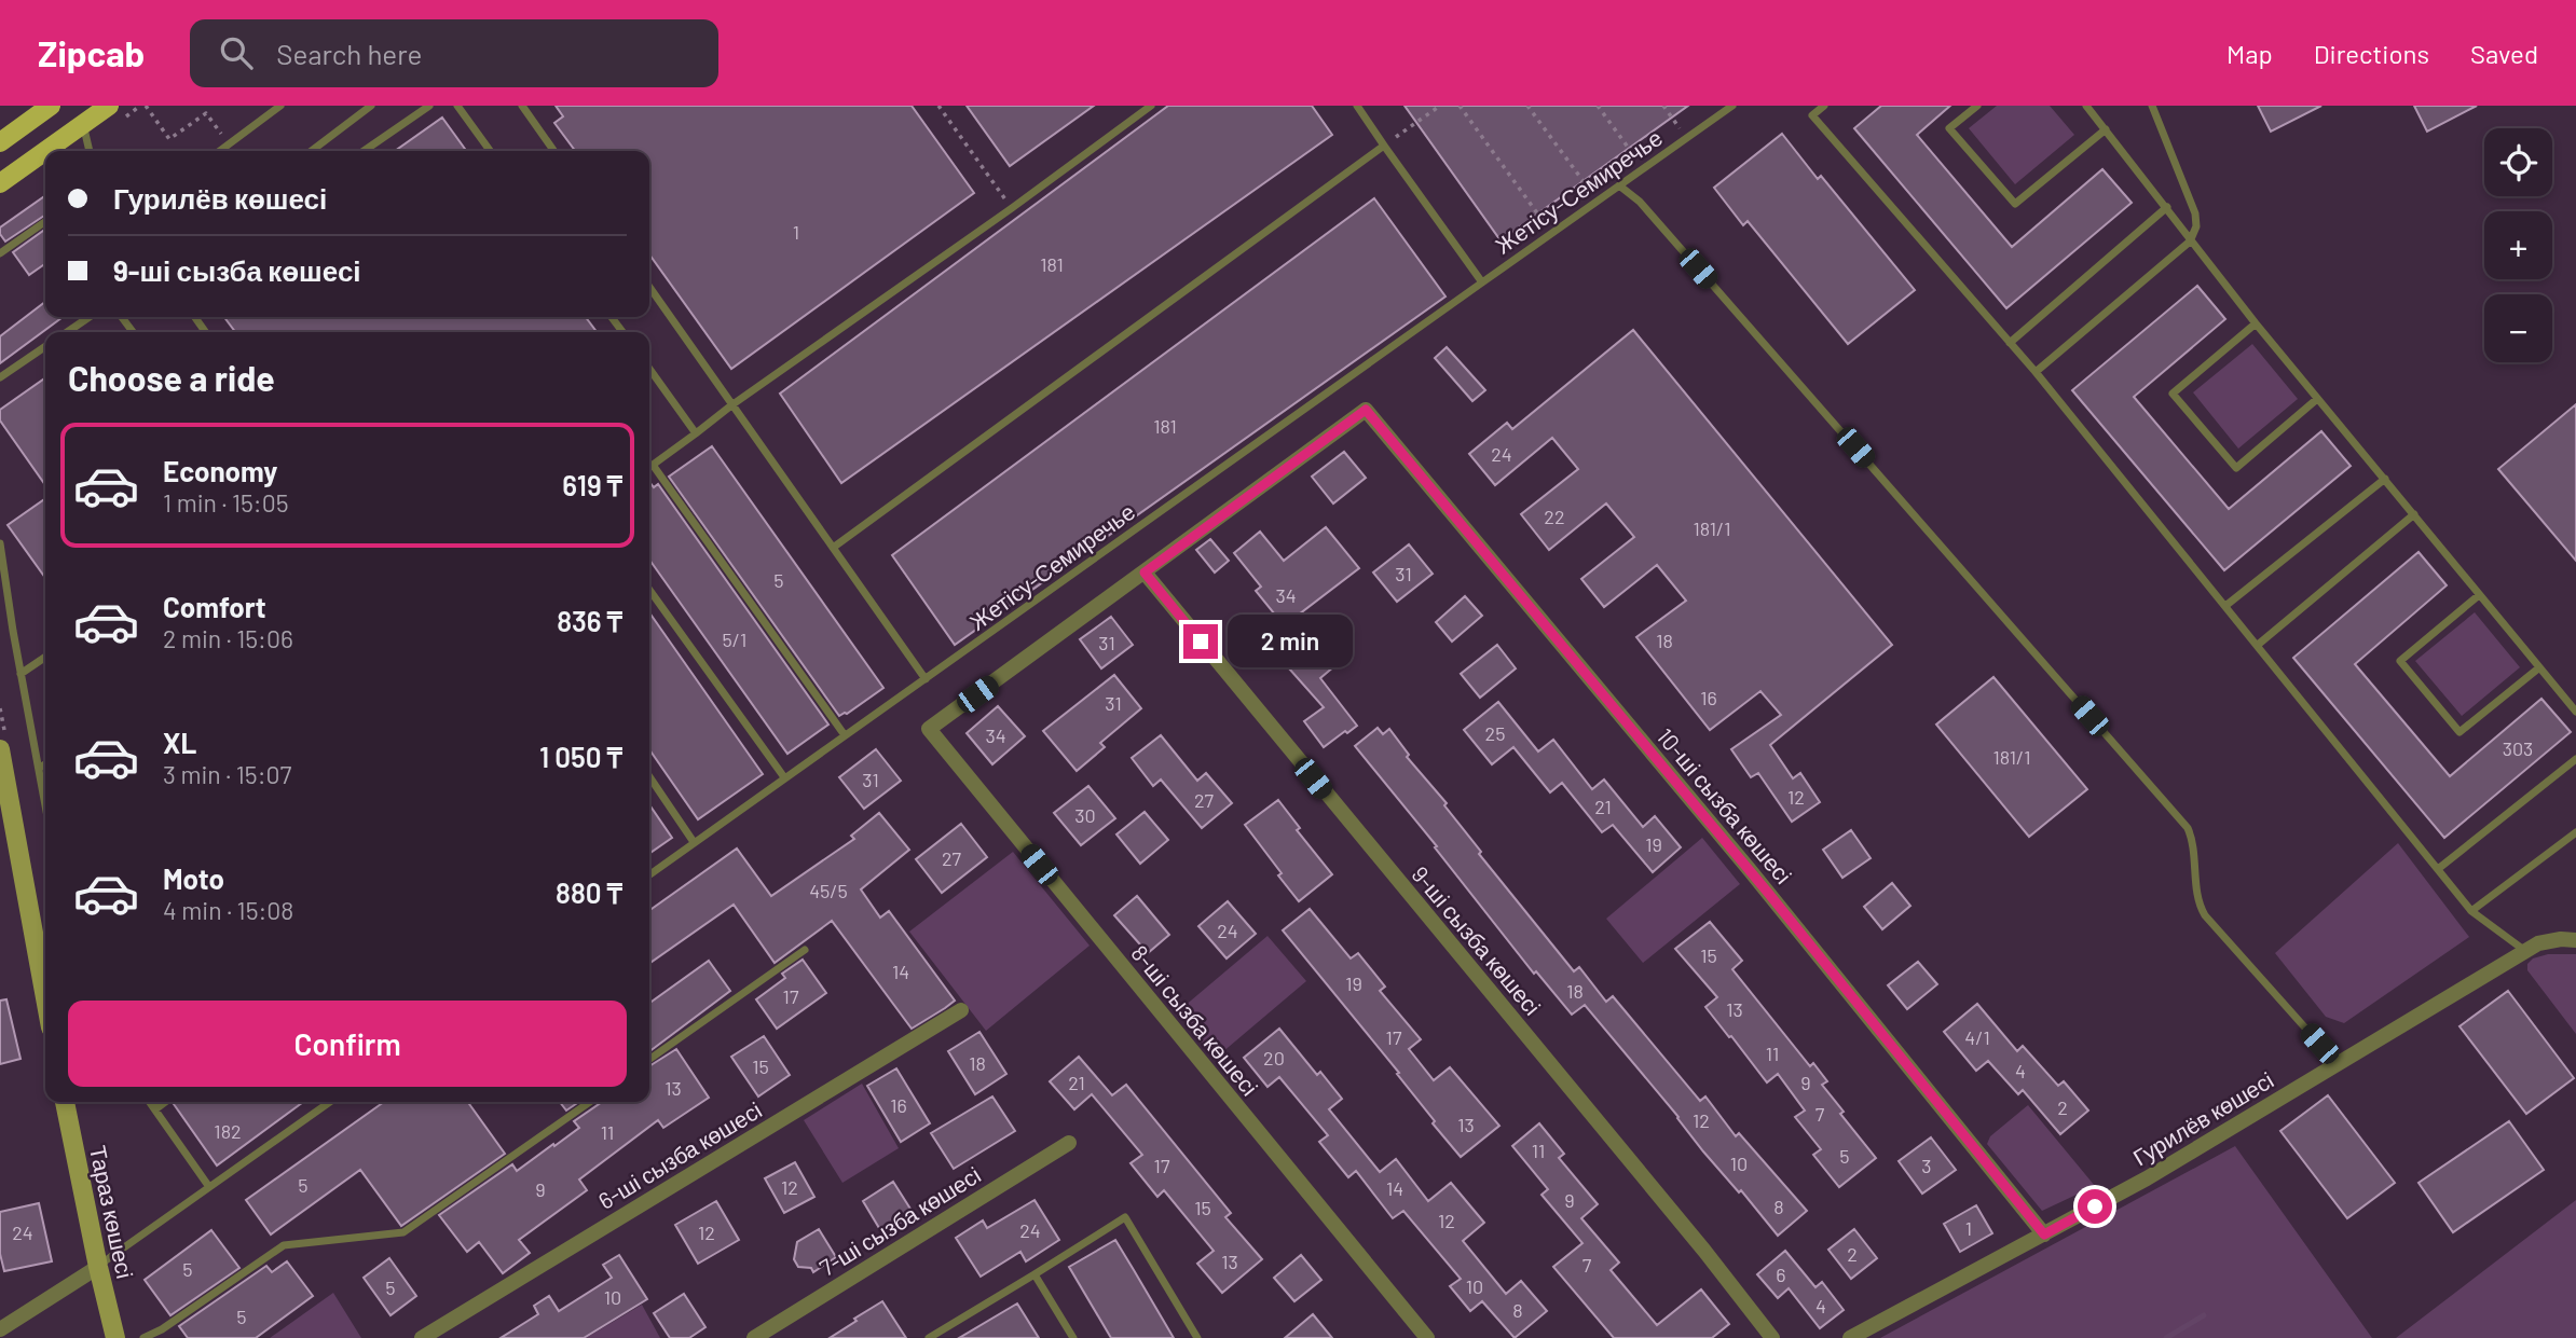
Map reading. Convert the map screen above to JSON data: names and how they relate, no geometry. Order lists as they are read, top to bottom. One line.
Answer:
{"streets":{"street":["10-ші сызба көшесі","9-ші сызба көшесі","8-ші сызба көшесі","Гурилёв көшесі","6-ші сызба көшесі","Тараз көшесі","7-ші сызба көшесі"],"lane":["Жетісу-Семиречье"]},"crossings":[["10-ші сызба көшесі","9-ші сызба көшесі"],["10-ші сызба көшесі","8-ші сызба көшесі"],["10-ші сызба көшесі","Гурилёв көшесі"],["9-ші сызба көшесі","8-ші сызба көшесі"]],"house_numbers":["1","181","181","24","22","181/1","31","5","34","5/1","18","31","16","31","25","34","303","181/1","31","12","27","21","30","19","27","45/5","24","15","14","19","18","17","13","17","4/1","11","20","18","15","4","21","9","13","16","2","7","12","13","182","11","11","5","10","17","3","5","12","14","9","9","8","15","12","1","24","24","12","2","13","7","5","6","10","5","10","4","8","5"],"page":{"header":"Zipcab","search":"Search here","nav":["Map","Directions","Saved"],"map_buttons":["+","−"],"banner":["Гурилёв көшесі","9-ші сызба көшесі"],"heading":"Choose a ride","list":[{"name":"Economy","note":"1 min · 15:05","value":"619 ₸"},{"name":"Comfort","note":"2 min · 15:06","value":"836 ₸"},{"name":"XL","note":"3 min · 15:07","value":"1 050 ₸"},{"name":"Moto","note":"4 min · 15:08","value":"880 ₸"}],"bubble":"2 min","buttons":"Confirm"}}
